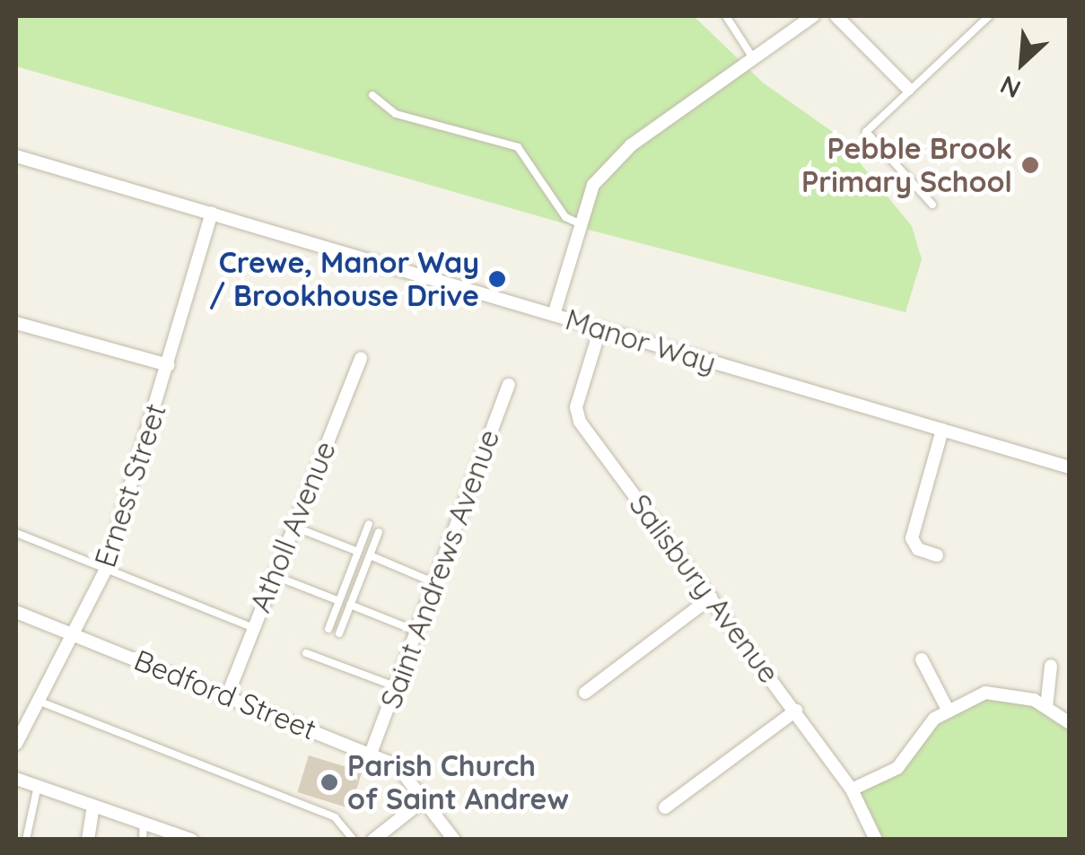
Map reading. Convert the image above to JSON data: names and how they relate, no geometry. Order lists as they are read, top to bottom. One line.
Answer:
{"streets":{"street":["Manor Way","Ernest Street","Atholl Avenue","Saint Andrews Avenue","Salisbury Avenue","Bedford Street"]},"crossings":[["Manor Way","Ernest Street"],["Manor Way","Salisbury Avenue"],["Ernest Street","Bedford Street"],["Atholl Avenue","Bedford Street"],["Saint Andrews Avenue","Bedford Street"]],"places":["Pebble Brook Primary School","Crewe, Manor Way / Brookhouse Drive","Parish Church of Saint Andrew"],"north":"bottom left"}
